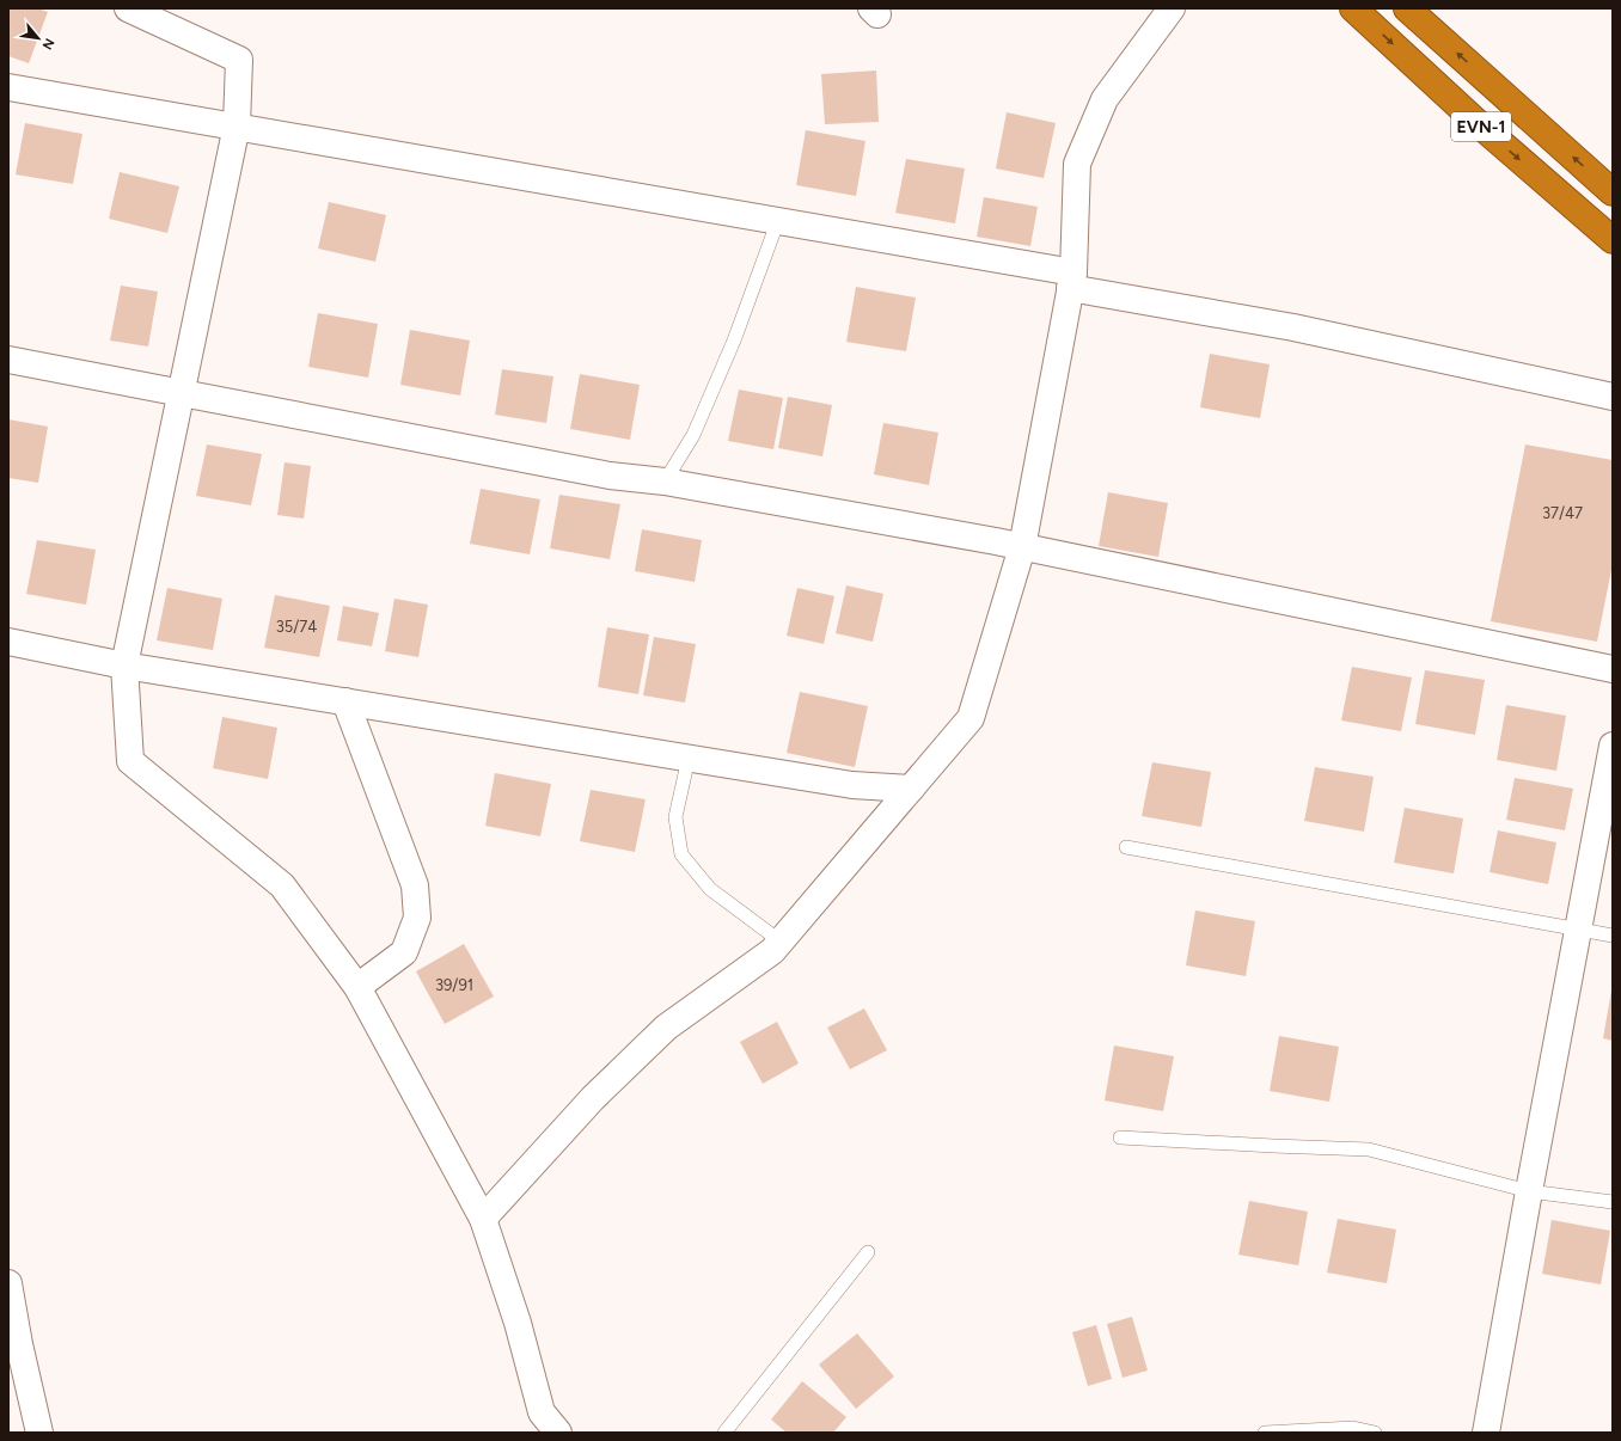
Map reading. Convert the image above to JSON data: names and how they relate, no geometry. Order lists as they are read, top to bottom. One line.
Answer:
{"streets":{"highway":["EVN-1"]},"house_numbers":["37/47","35/74","39/91"],"north":"bottom right"}
